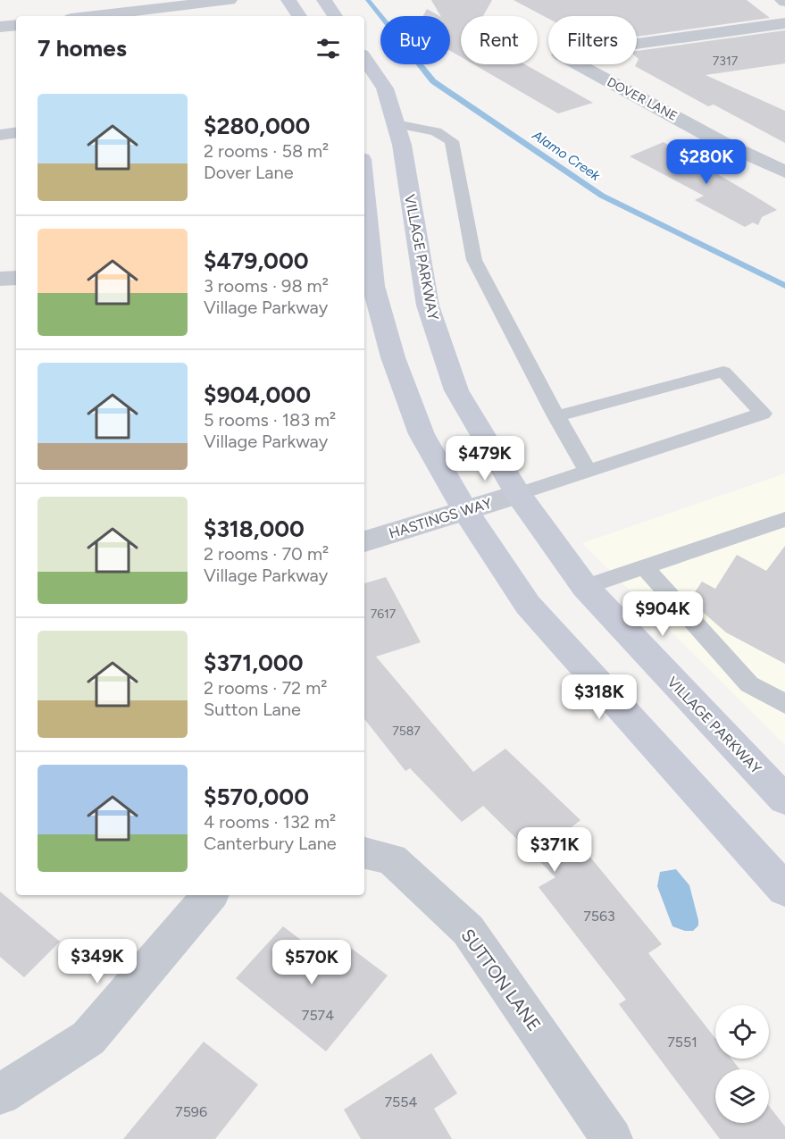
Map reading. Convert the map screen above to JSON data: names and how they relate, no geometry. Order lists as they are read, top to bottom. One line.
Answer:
{"streets":{"street":["DOVER LANE","VILLAGE PARKWAY","HASTINGS WAY","SUTTON LANE"]},"crossings":[["VILLAGE PARKWAY","HASTINGS WAY"]],"water":["Alamo Creek"],"house_numbers":["7317","7617","7587","7563","7574","7551","7554","7596"],"page":{"chip":["Buy","Rent","Filters"],"heading":"7 homes","list":[{"name":"$280,000","note":"2 rooms · 58 m² · Dover Lane"},{"name":"$479,000","note":"3 rooms · 98 m² · Village Parkway"},{"name":"$904,000","note":"5 rooms · 183 m² · Village Parkway"},{"name":"$318,000","note":"2 rooms · 70 m² · Village Parkway"},{"name":"$371,000","note":"2 rooms · 72 m² · Sutton Lane"},{"name":"$570,000","note":"4 rooms · 132 m² · Canterbury Lane"}],"price":["$280K","$479K","$904K","$318K","$371K","$349K","$570K"]}}
